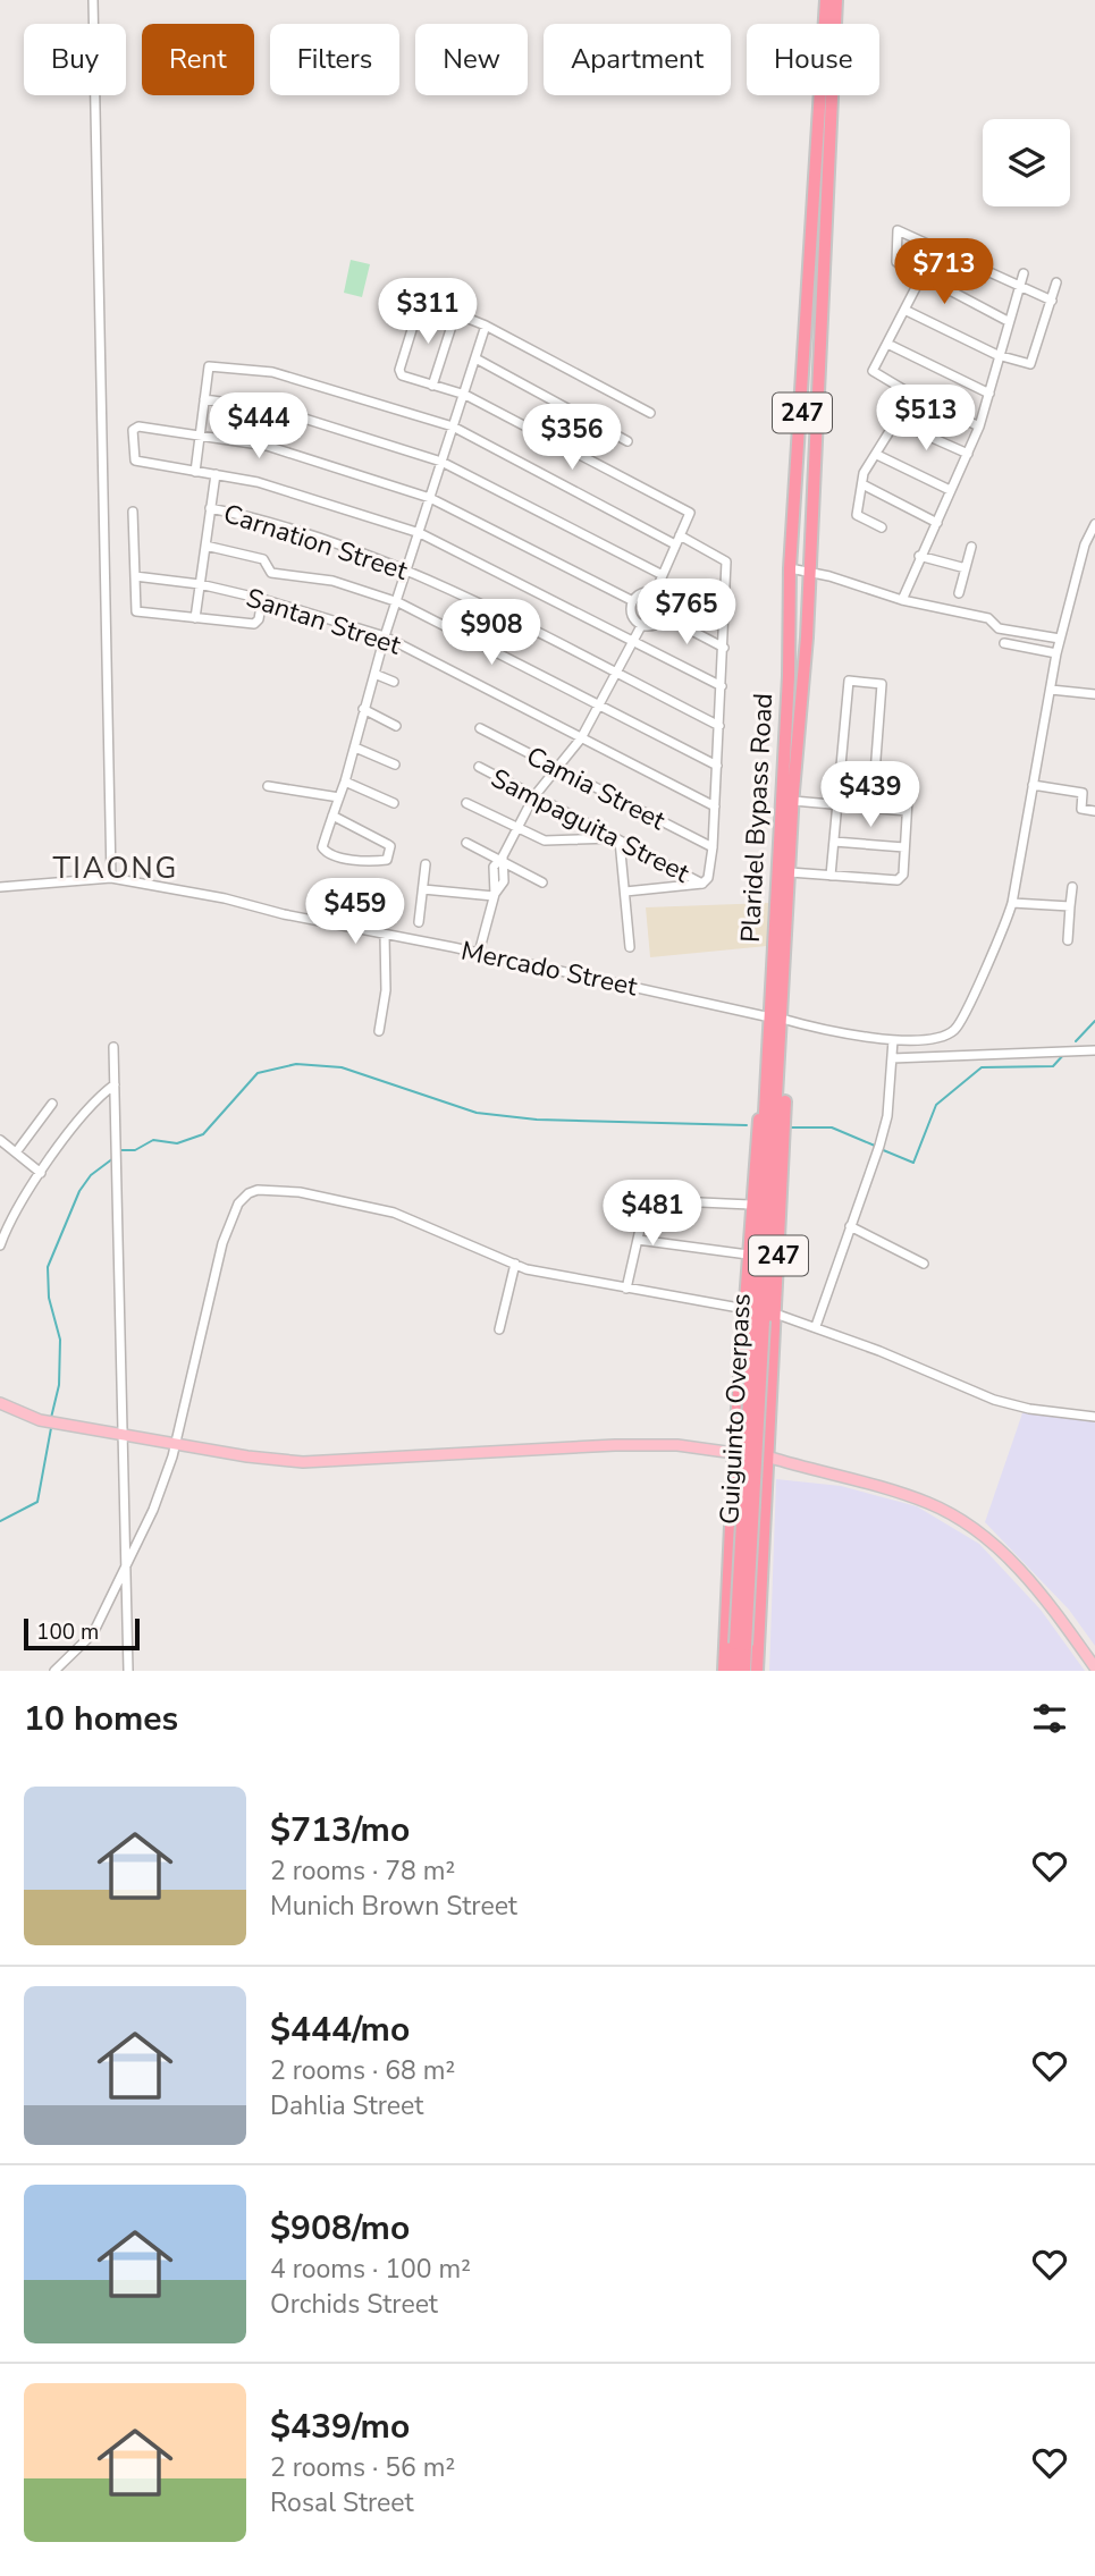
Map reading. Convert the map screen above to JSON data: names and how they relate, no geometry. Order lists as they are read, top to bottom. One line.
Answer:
{"streets":{"highway":["247","Plaridel Bypass Road","Guiguinto Overpass"],"street":["Carnation Street","Santan Street","Camia Street","Sampaguita Street","Mercado Street"]},"crossings":[["247","Plaridel Bypass Road"],["247","Guiguinto Overpass"],["Plaridel Bypass Road","Mercado Street"],["Plaridel Bypass Road","Guiguinto Overpass"]],"districts":["TIAONG"],"scale_bar":"100 m","page":{"chip":["Buy","Rent","Filters","New","Apartment","House"],"price":["$713","$311","$513","$444","$356","$765","$908","$439","$459","$481"],"scale":"100 m","heading":"10 homes","list":[{"name":"$713/mo","note":"2 rooms · 78 m² · Munich Brown Street"},{"name":"$444/mo","note":"2 rooms · 68 m² · Dahlia Street"},{"name":"$908/mo","note":"4 rooms · 100 m² · Orchids Street"},{"name":"$439/mo","note":"2 rooms · 56 m² · Rosal Street"}]}}
